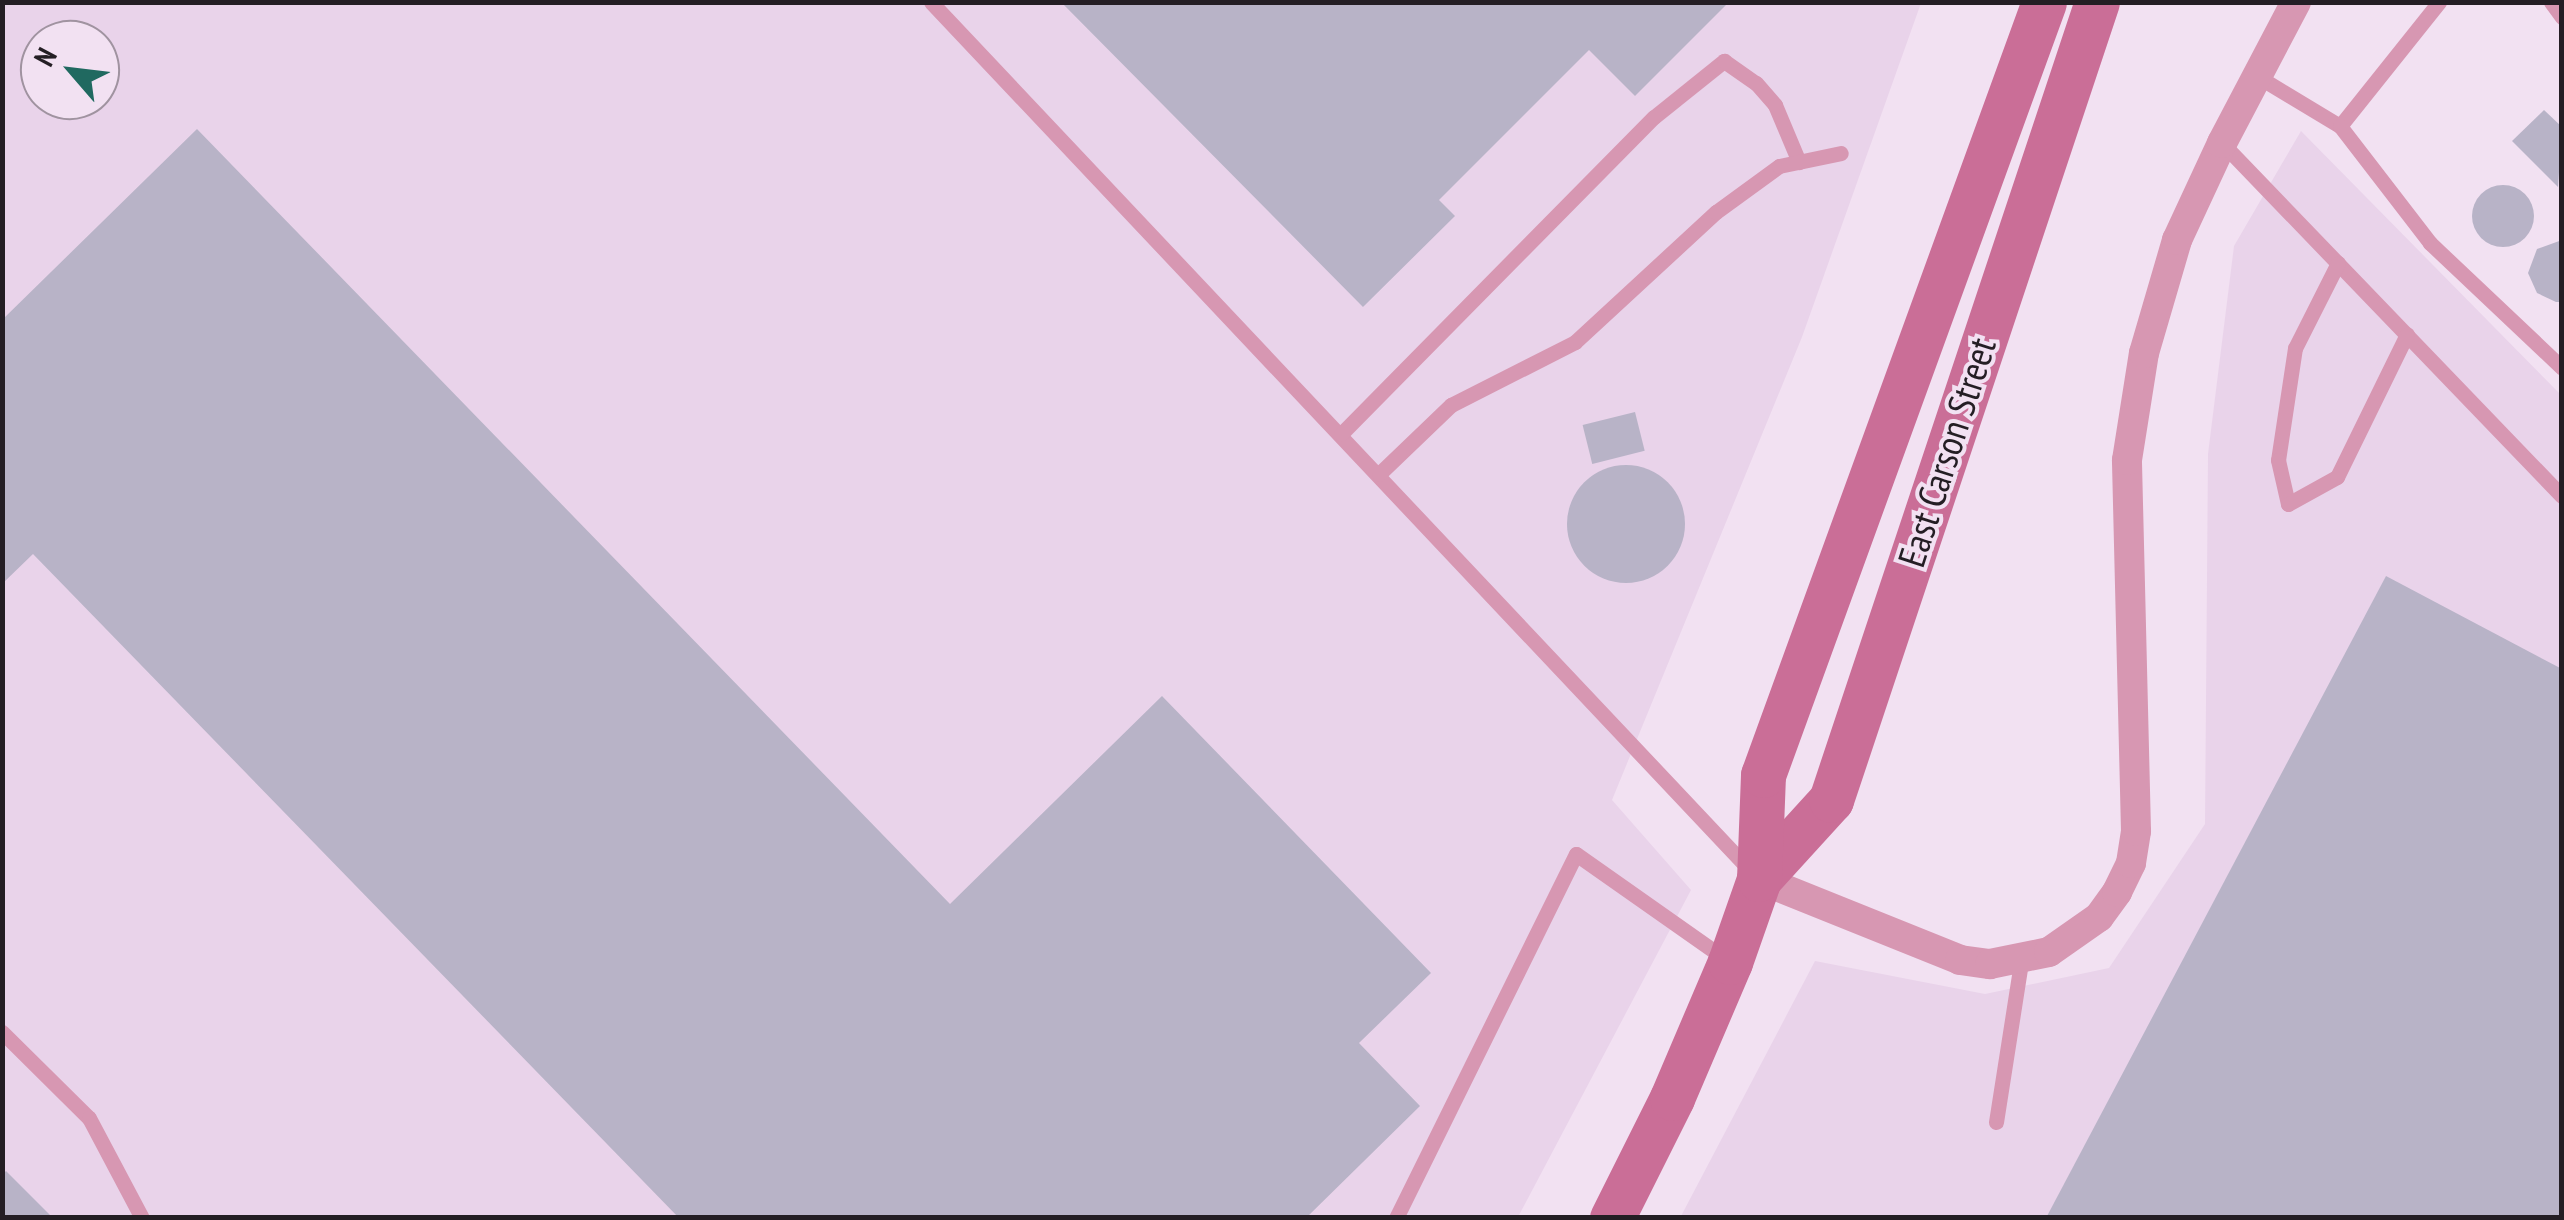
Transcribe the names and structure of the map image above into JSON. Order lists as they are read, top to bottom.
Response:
{
  "streets": {
    "main road": ["East Carson Street"]
  },
  "north": "top left"
}
